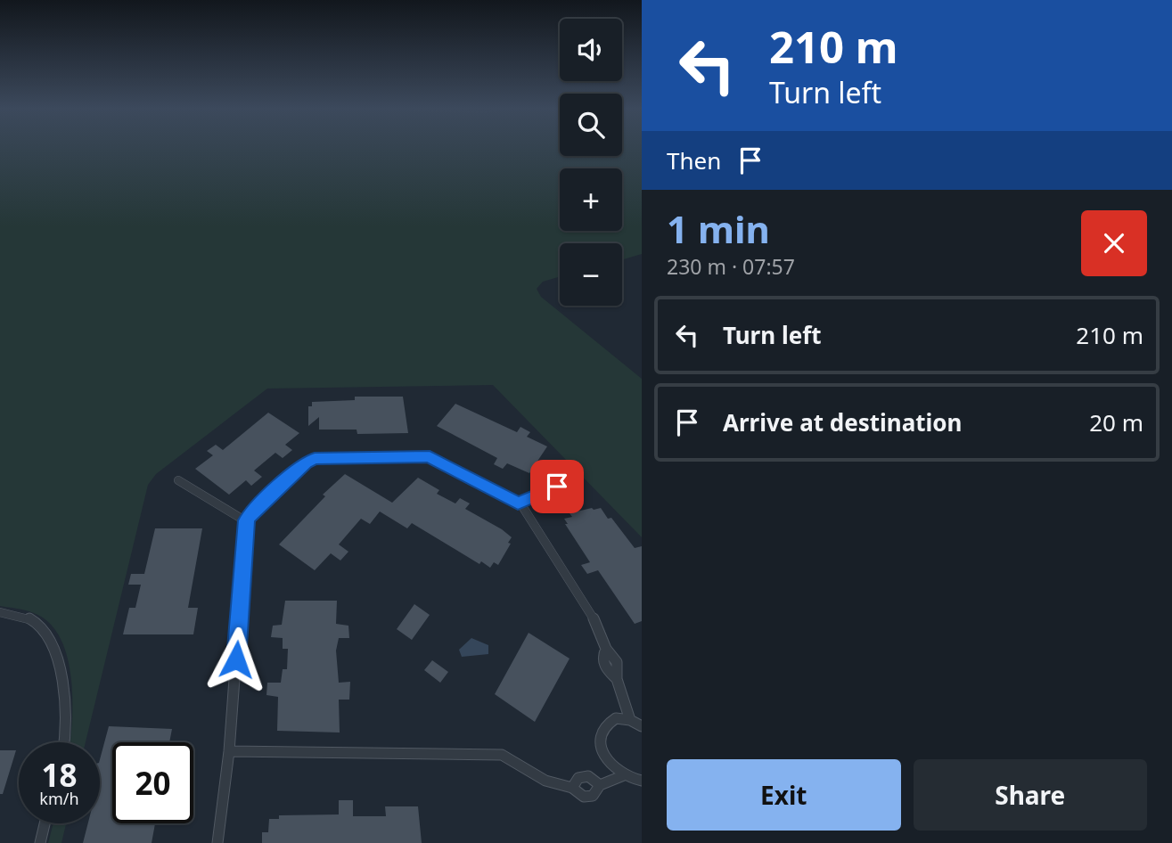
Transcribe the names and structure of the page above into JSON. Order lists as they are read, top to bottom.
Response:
{
  "page": {
    "turn": ["210 m", "Turn left"],
    "map_buttons": ["+", "−"],
    "then": "Then",
    "heading": ["1 min", "230 m · 07:57"],
    "list": [
      {
        "name": "Turn left",
        "value": "210 m"
      },
      {
        "name": "Arrive at destination",
        "value": "20 m"
      }
    ],
    "speed": "18 km/h",
    "limit": "20",
    "buttons": ["Exit", "Share"]
  }
}
